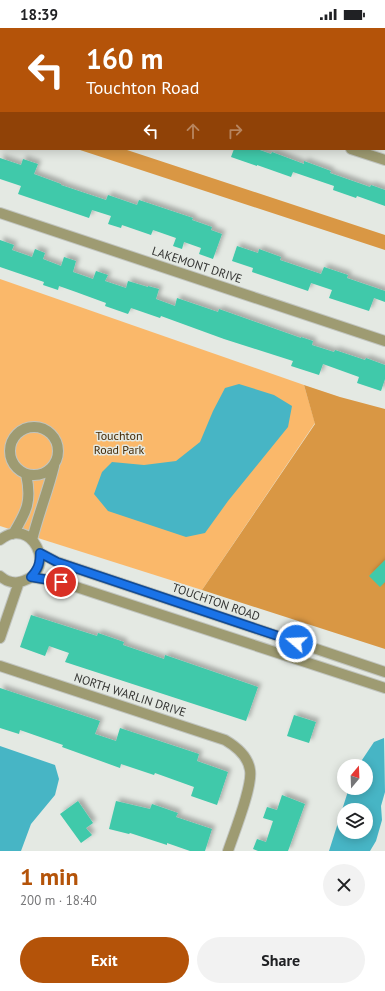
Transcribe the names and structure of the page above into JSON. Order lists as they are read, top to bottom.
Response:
{
  "streets": {
    "street": ["LAKEMONT DRIVE", "TOUCHTON ROAD", "NORTH WARLIN DRIVE"]
  },
  "parks": ["Touchton Road Park"],
  "north": "top",
  "page": {
    "status": "18:39",
    "turn": ["160 m", "Touchton Road"],
    "heading": ["1 min", "200 m · 18:40"],
    "buttons": ["Exit", "Share"]
  }
}
